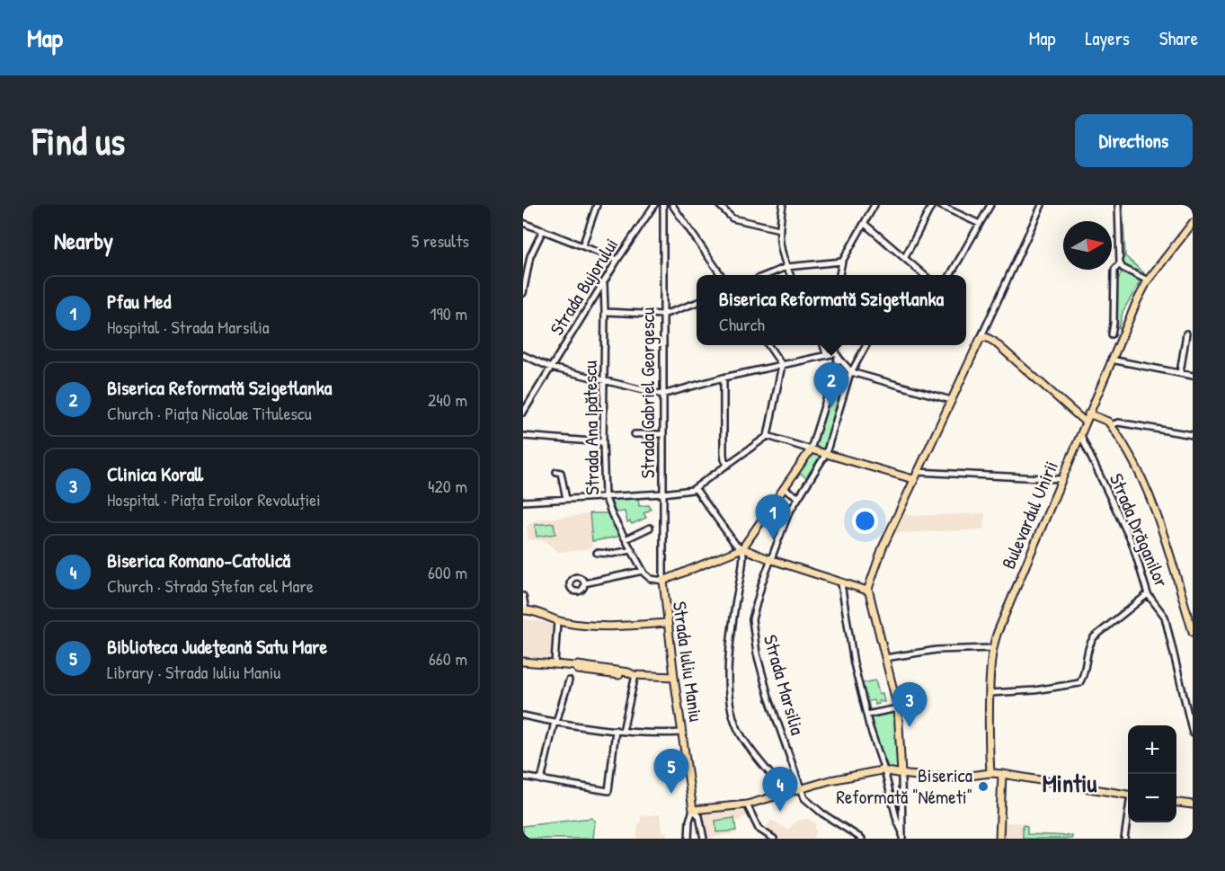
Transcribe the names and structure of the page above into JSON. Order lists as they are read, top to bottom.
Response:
{
  "streets": {
    "main road": ["Bulevardul Unirii", "Strada Iuliu Maniu"],
    "street": [
      "Strada Bujorului",
      "Strada Gabriel Georgescu",
      "Strada Ana Ipătescu",
      "Strada Drăganilor",
      "Strada Marsilia"
    ]
  },
  "crossings": [
    ["Strada Bujorului", "Strada Ana Ipătescu"],
    ["Strada Gabriel Georgescu", "Strada Iuliu Maniu"],
    ["Bulevardul Unirii", "Strada Drăganilor"]
  ],
  "districts": ["Mintiu"],
  "places": ["Biserica Reformată \"Németi\""],
  "north": "right",
  "page": {
    "header": "Map",
    "nav": ["Map", "Layers", "Share"],
    "buttons": "Directions",
    "title": "Find us",
    "heading": ["Nearby", "5 results"],
    "list": [
      {
        "mark": "1",
        "name": "Pfau Med",
        "note": "Hospital · Strada Marsilia",
        "value": "190 m"
      },
      {
        "mark": "2",
        "name": "Biserica Reformată Szigetlanka",
        "note": "Church · Piața Nicolae Titulescu",
        "value": "240 m"
      },
      {
        "mark": "3",
        "name": "Clinica Korall",
        "note": "Hospital · Piața Eroilor Revoluției",
        "value": "420 m"
      },
      {
        "mark": "4",
        "name": "Biserica Romano-Catolică",
        "note": "Church · Strada Ștefan cel Mare",
        "value": "600 m"
      },
      {
        "mark": "5",
        "name": "Biblioteca Judeţeană Satu Mare",
        "note": "Library · Strada Iuliu Maniu",
        "value": "660 m"
      }
    ],
    "popup": ["Biserica Reformată Szigetlanka", "Church"],
    "pins": [
      "2",
      "1",
      "3",
      "5",
      "4"
    ],
    "map_buttons": ["+", "−"]
  }
}
